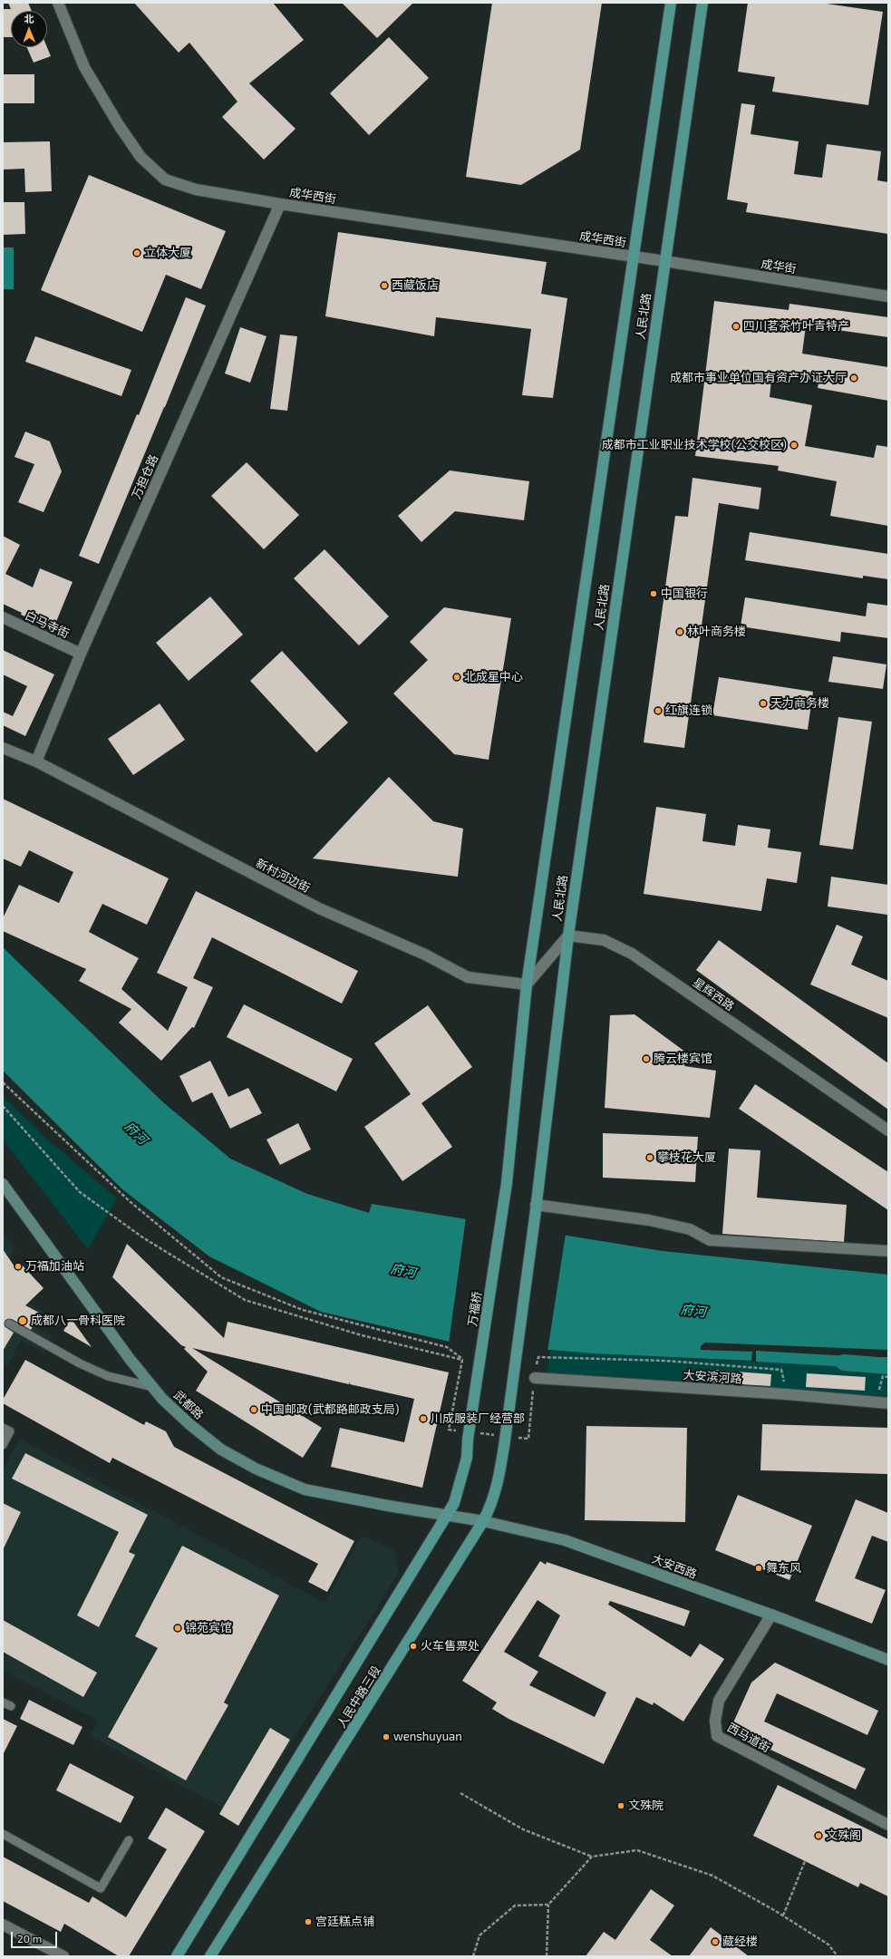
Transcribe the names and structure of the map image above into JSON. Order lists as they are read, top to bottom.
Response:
{
  "streets": {
    "main road": ["人民北路", "万福桥", "人民中路三段"],
    "street": [
      "成华西街",
      "成华街",
      "万担仓路",
      "白马寺街",
      "新村河边街",
      "星辉西路",
      "大安滨河路",
      "武都路",
      "大安西路",
      "西马道街"
    ]
  },
  "crossings": [
    ["成华西街", "成华街"],
    ["成华西街", "人民北路"],
    ["成华西街", "万担仓路"],
    ["成华街", "人民北路"],
    ["人民北路", "新村河边街"],
    ["人民北路", "星辉西路"],
    ["人民北路", "万福桥"],
    ["人民北路", "人民中路三段"],
    ["万担仓路", "白马寺街"],
    ["万担仓路", "新村河边街"],
    ["万福桥", "人民中路三段"],
    ["武都路", "大安西路"],
    ["武都路", "人民中路三段"],
    ["大安西路", "人民中路三段"],
    ["大安西路", "西马道街"]
  ],
  "water": ["府河"],
  "places": [
    "立体大厦",
    "西藏饭店",
    "四川茗茶竹叶青特产",
    "成都市事业单位国有资产办证大厅",
    "成都市工业职业技术学校(公交校区)",
    "中国银行",
    "林叶商务楼",
    "北成星中心",
    "天力商务楼",
    "红旗连锁",
    "腾云楼宾馆",
    "攀枝花大厦",
    "万福加油站",
    "成都八一骨科医院",
    "中国邮政(武都路邮政支局)",
    "川成服装厂经营部",
    "舞东风",
    "锦苑宾馆",
    "火车售票处",
    "wenshuyuan",
    "文殊院",
    "文殊阁",
    "宫廷糕点铺",
    "藏经楼"
  ],
  "scale_bar": "20 m",
  "north": "top"
}
